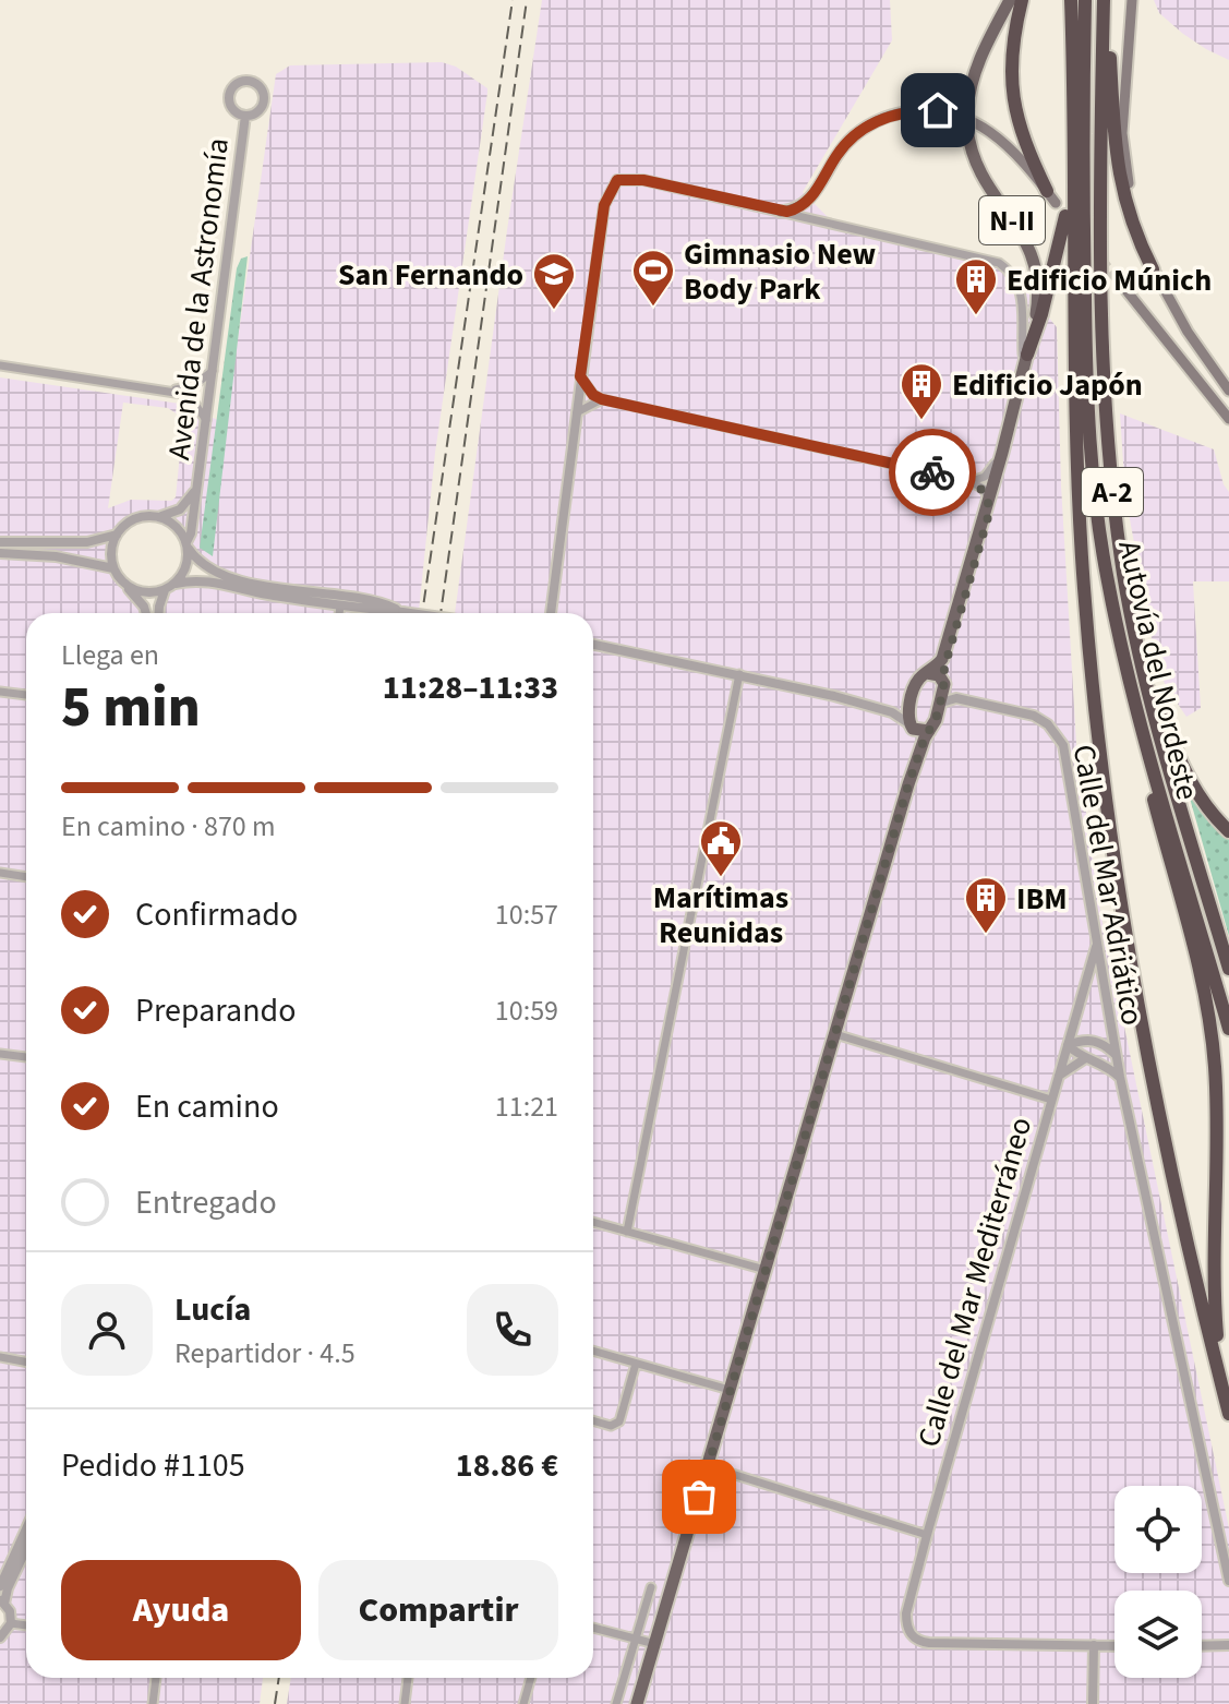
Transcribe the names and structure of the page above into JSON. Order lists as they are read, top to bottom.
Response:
{
  "streets": {
    "highway": ["A-2", "Autovía del Nordeste"],
    "main road": ["N-II"],
    "street": ["Avenida de la Astronomía", "Calle del Mar Adriático", "Calle del Mar Mediterráneo"]
  },
  "crossings": [
    ["N-II", "Calle del Mar Adriático"],
    ["Calle del Mar Adriático", "Calle del Mar Mediterráneo"]
  ],
  "places": {
    "sports": ["Gimnasio New Body Park"],
    "school or university": ["San Fernando"],
    "building": ["Edificio Múnich", "Edificio Japón", "IBM"],
    "public building": ["Marítimas Reunidas"]
  },
  "page": {
    "heading": ["5 min", "Llega en", "11:28–11:33"],
    "panel": [
      "Lucía",
      "Repartidor · 4.5",
      "Pedido #1105",
      "18.86 €"
    ],
    "bar": "En camino · 870 m",
    "list": [
      ["Confirmado", "10:57"],
      ["Preparando", "10:59"],
      ["En camino", "11:21"],
      "Entregado"
    ],
    "buttons": ["Ayuda", "Compartir"]
  }
}
